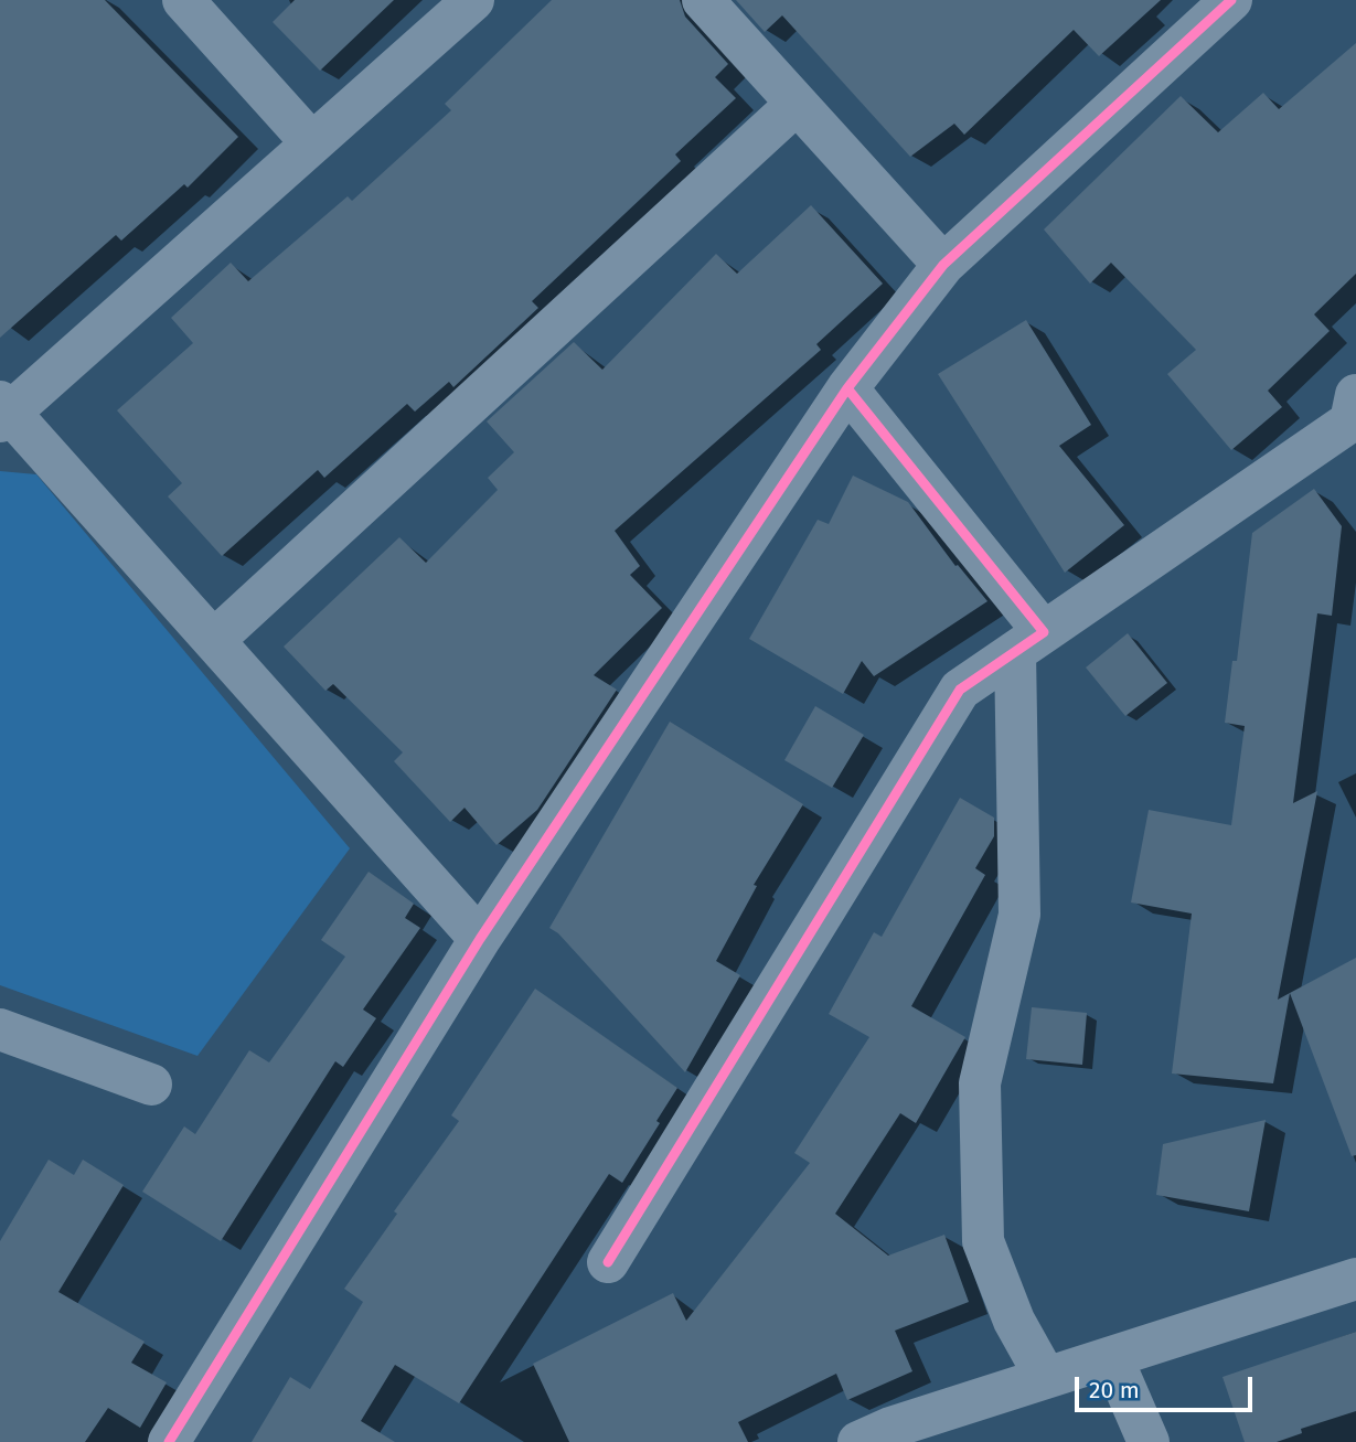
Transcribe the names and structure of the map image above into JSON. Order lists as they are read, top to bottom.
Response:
{
  "scale_bar": "20 m"
}
